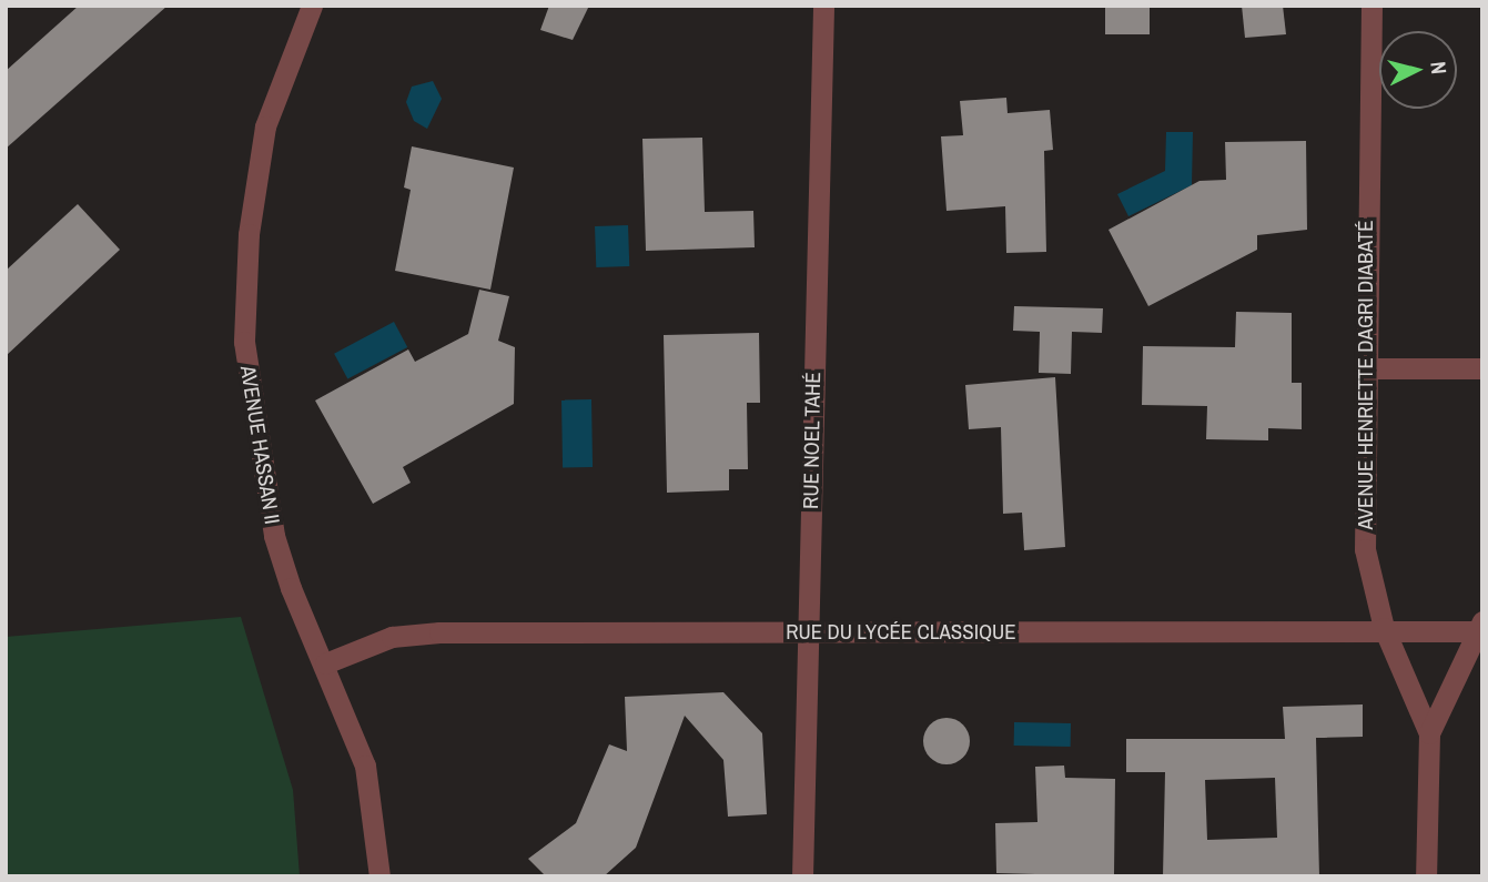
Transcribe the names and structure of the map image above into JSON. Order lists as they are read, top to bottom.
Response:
{
  "streets": {
    "street": [
      "AVENUE HENRIETTE DAGRI DIABATÉ",
      "RUE NOEL TAHÉ",
      "AVENUE HASSAN II",
      "RUE DU LYCÉE CLASSIQUE"
    ]
  },
  "crossings": [
    ["AVENUE HENRIETTE DAGRI DIABATÉ", "RUE DU LYCÉE CLASSIQUE"],
    ["RUE NOEL TAHÉ", "RUE DU LYCÉE CLASSIQUE"],
    ["AVENUE HASSAN II", "RUE DU LYCÉE CLASSIQUE"]
  ],
  "north": "right"
}
